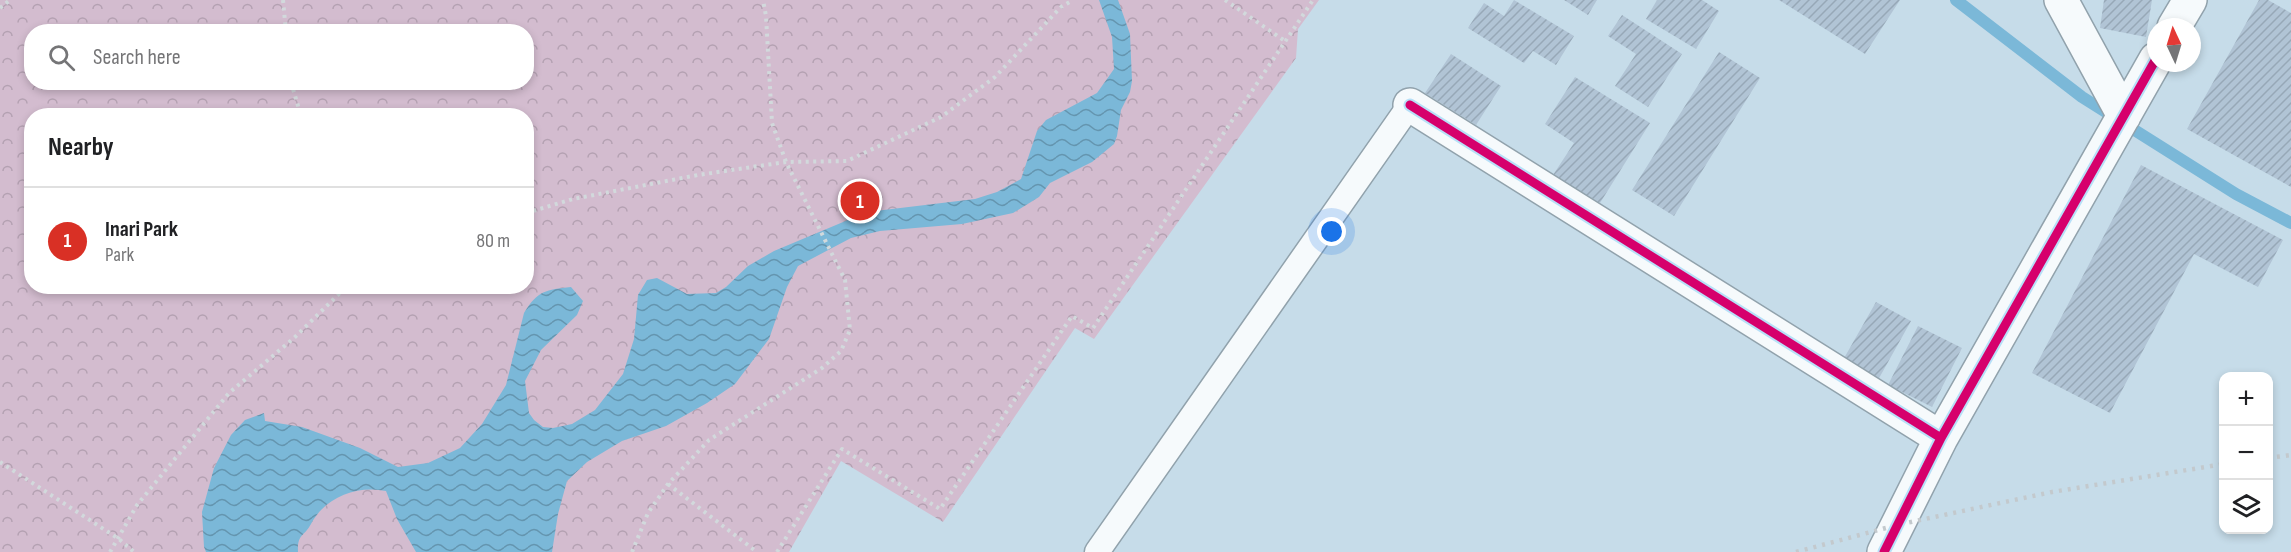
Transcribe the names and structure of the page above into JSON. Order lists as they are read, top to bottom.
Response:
{
  "north": "top",
  "page": {
    "search": "Search here",
    "heading": "Nearby",
    "pins": "1",
    "list": [
      {
        "mark": "1",
        "name": "Inari Park",
        "note": "Park",
        "value": "80 m"
      }
    ],
    "map_buttons": ["+", "−"]
  }
}
